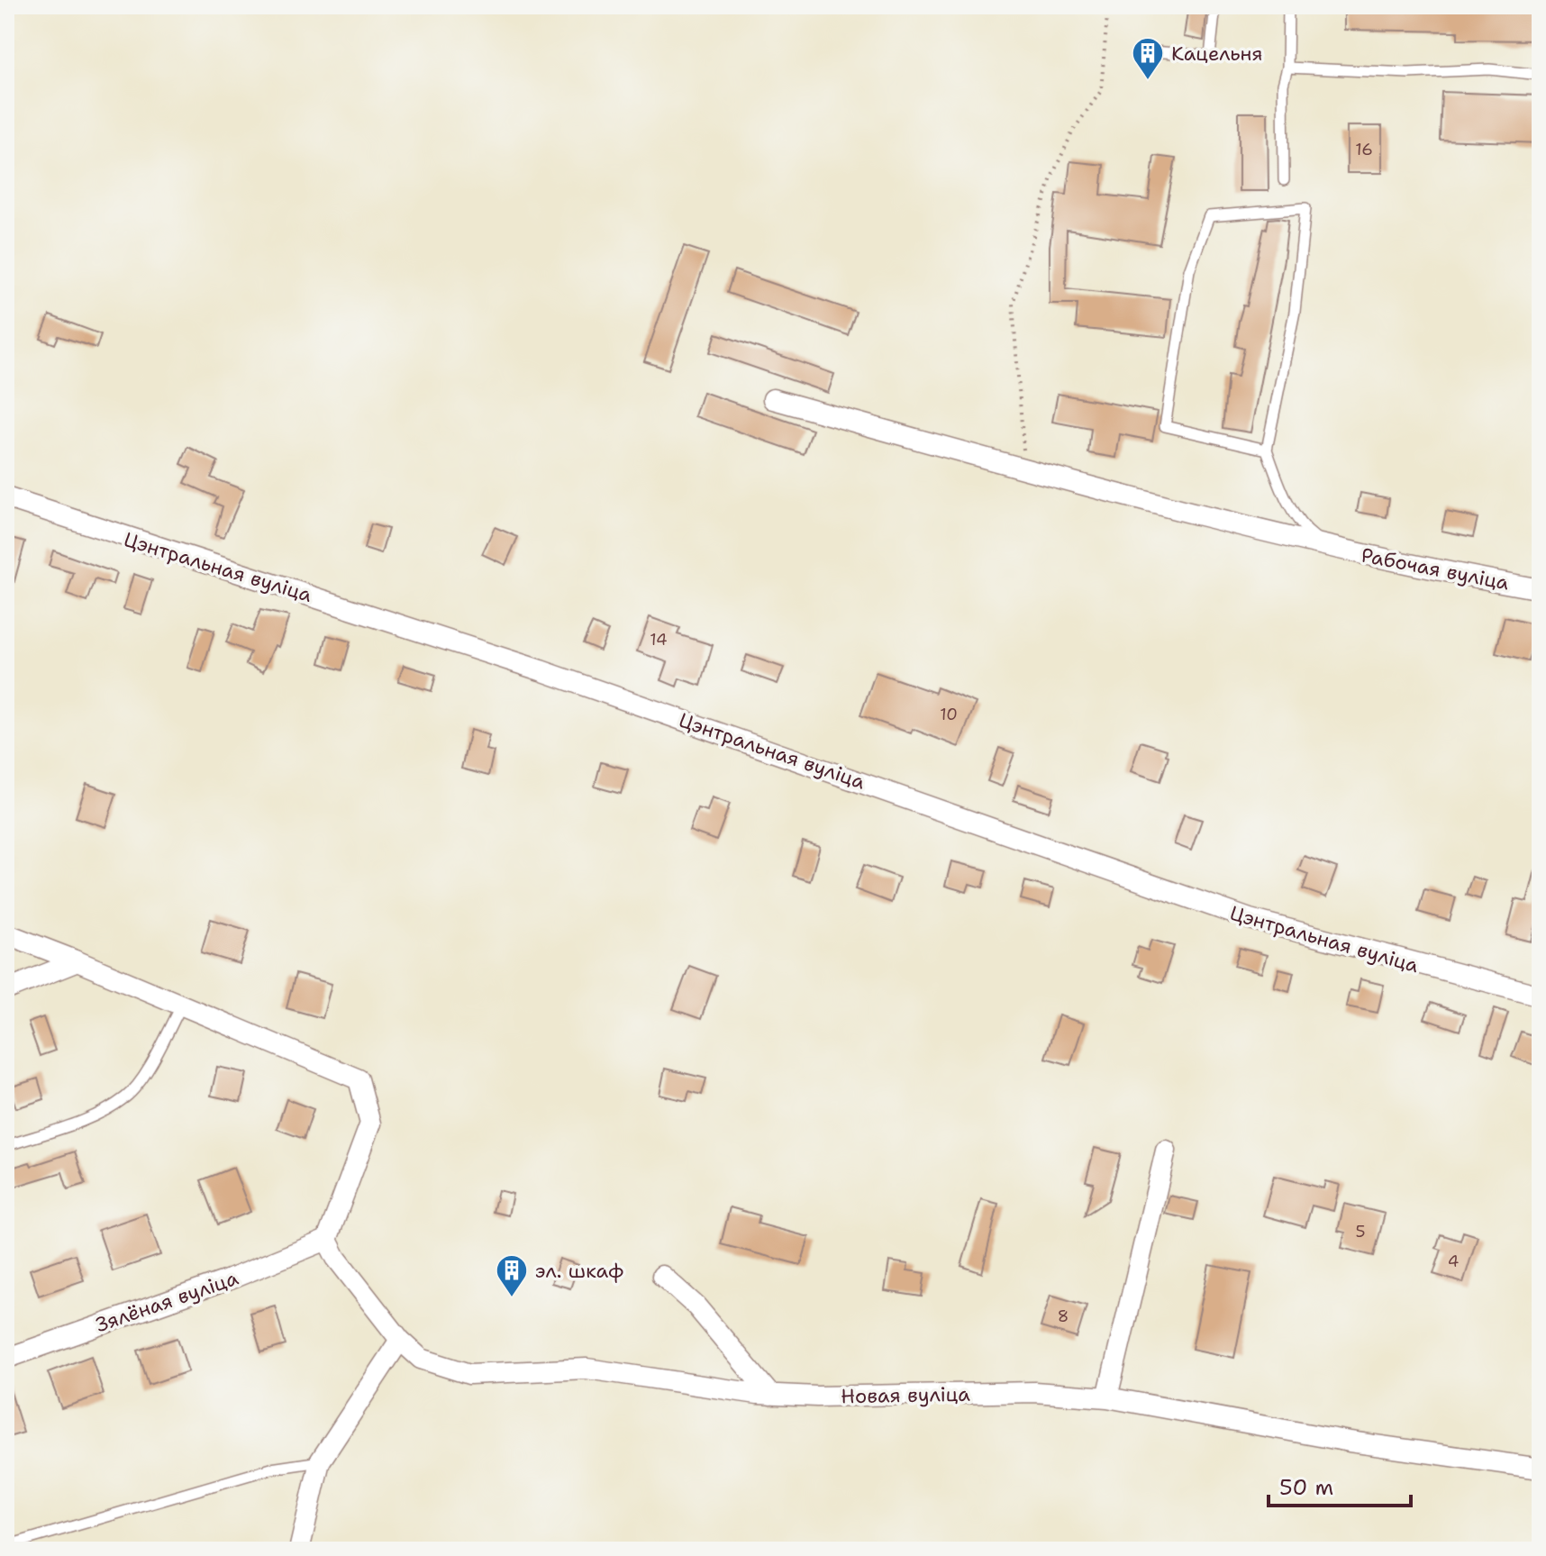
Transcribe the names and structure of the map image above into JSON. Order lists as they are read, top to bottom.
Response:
{
  "streets": {
    "street": [
      "Цэнтральная вуліца",
      "Рабочая вуліца",
      "Зялёная вуліца",
      "Новая вуліца"
    ]
  },
  "crossings": [
    ["Зялёная вуліца", "Новая вуліца"]
  ],
  "places": {
    "building": ["Кацельня", "эл. шкаф"]
  },
  "house_numbers": [
    "16",
    "14",
    "10",
    "5",
    "4",
    "8"
  ],
  "scale_bar": "50 m"
}
